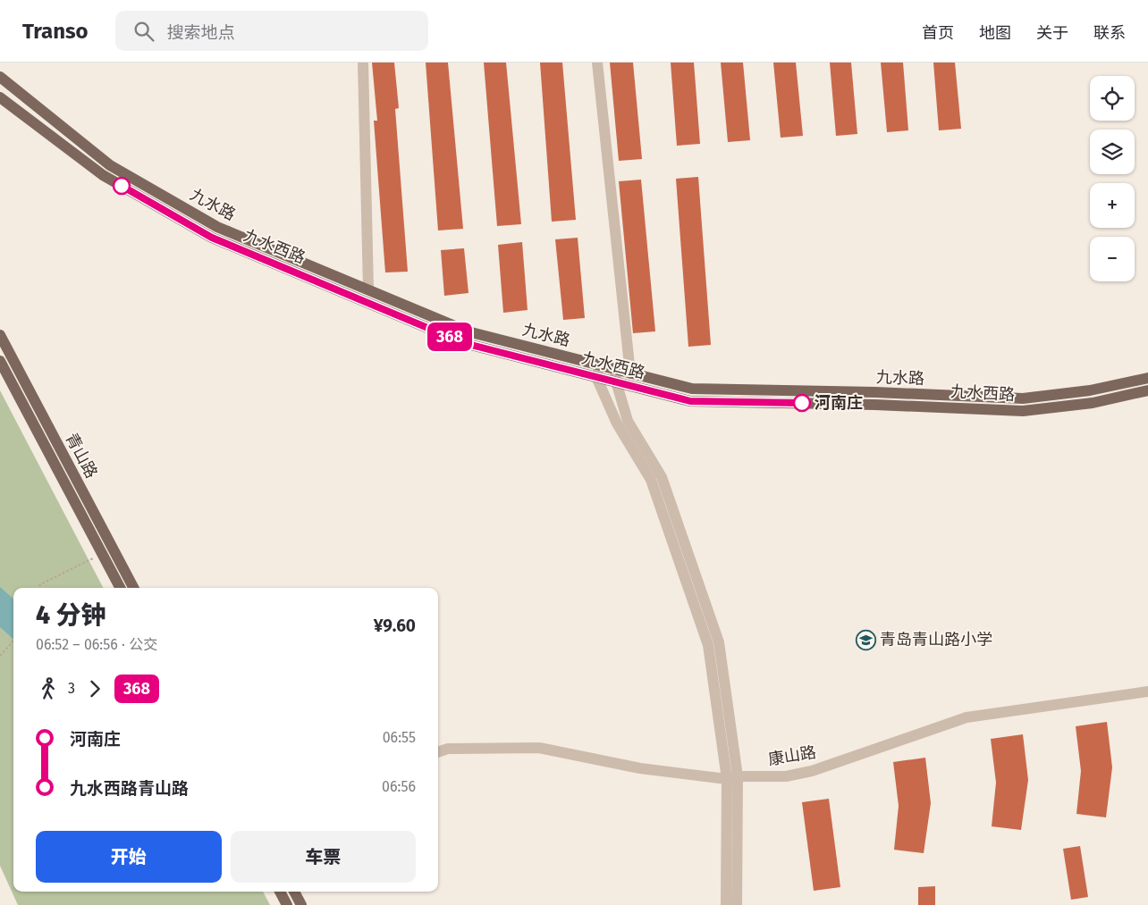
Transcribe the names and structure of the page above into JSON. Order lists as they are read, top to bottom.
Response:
{
  "streets": {
    "main road": ["九水路", "九水西路", "青山路"],
    "street": ["康山路"]
  },
  "places": {
    "other": ["河南庄"],
    "school or university": ["青岛青山路小学"]
  },
  "lines": ["bus line 368"],
  "page": {
    "header": "Transo",
    "search": "搜索地点",
    "nav": [
      "首页",
      "地图",
      "关于",
      "联系"
    ],
    "on_map": "368",
    "map_buttons": ["+", "−"],
    "heading": ["4 分钟", "06:52 – 06:56 · 公交", "¥9.60"],
    "legs": ["3", "368"],
    "list": [
      {
        "name": "河南庄",
        "value": "06:55"
      },
      {
        "name": "九水西路青山路",
        "value": "06:56"
      }
    ],
    "buttons": ["开始", "车票"]
  }
}
